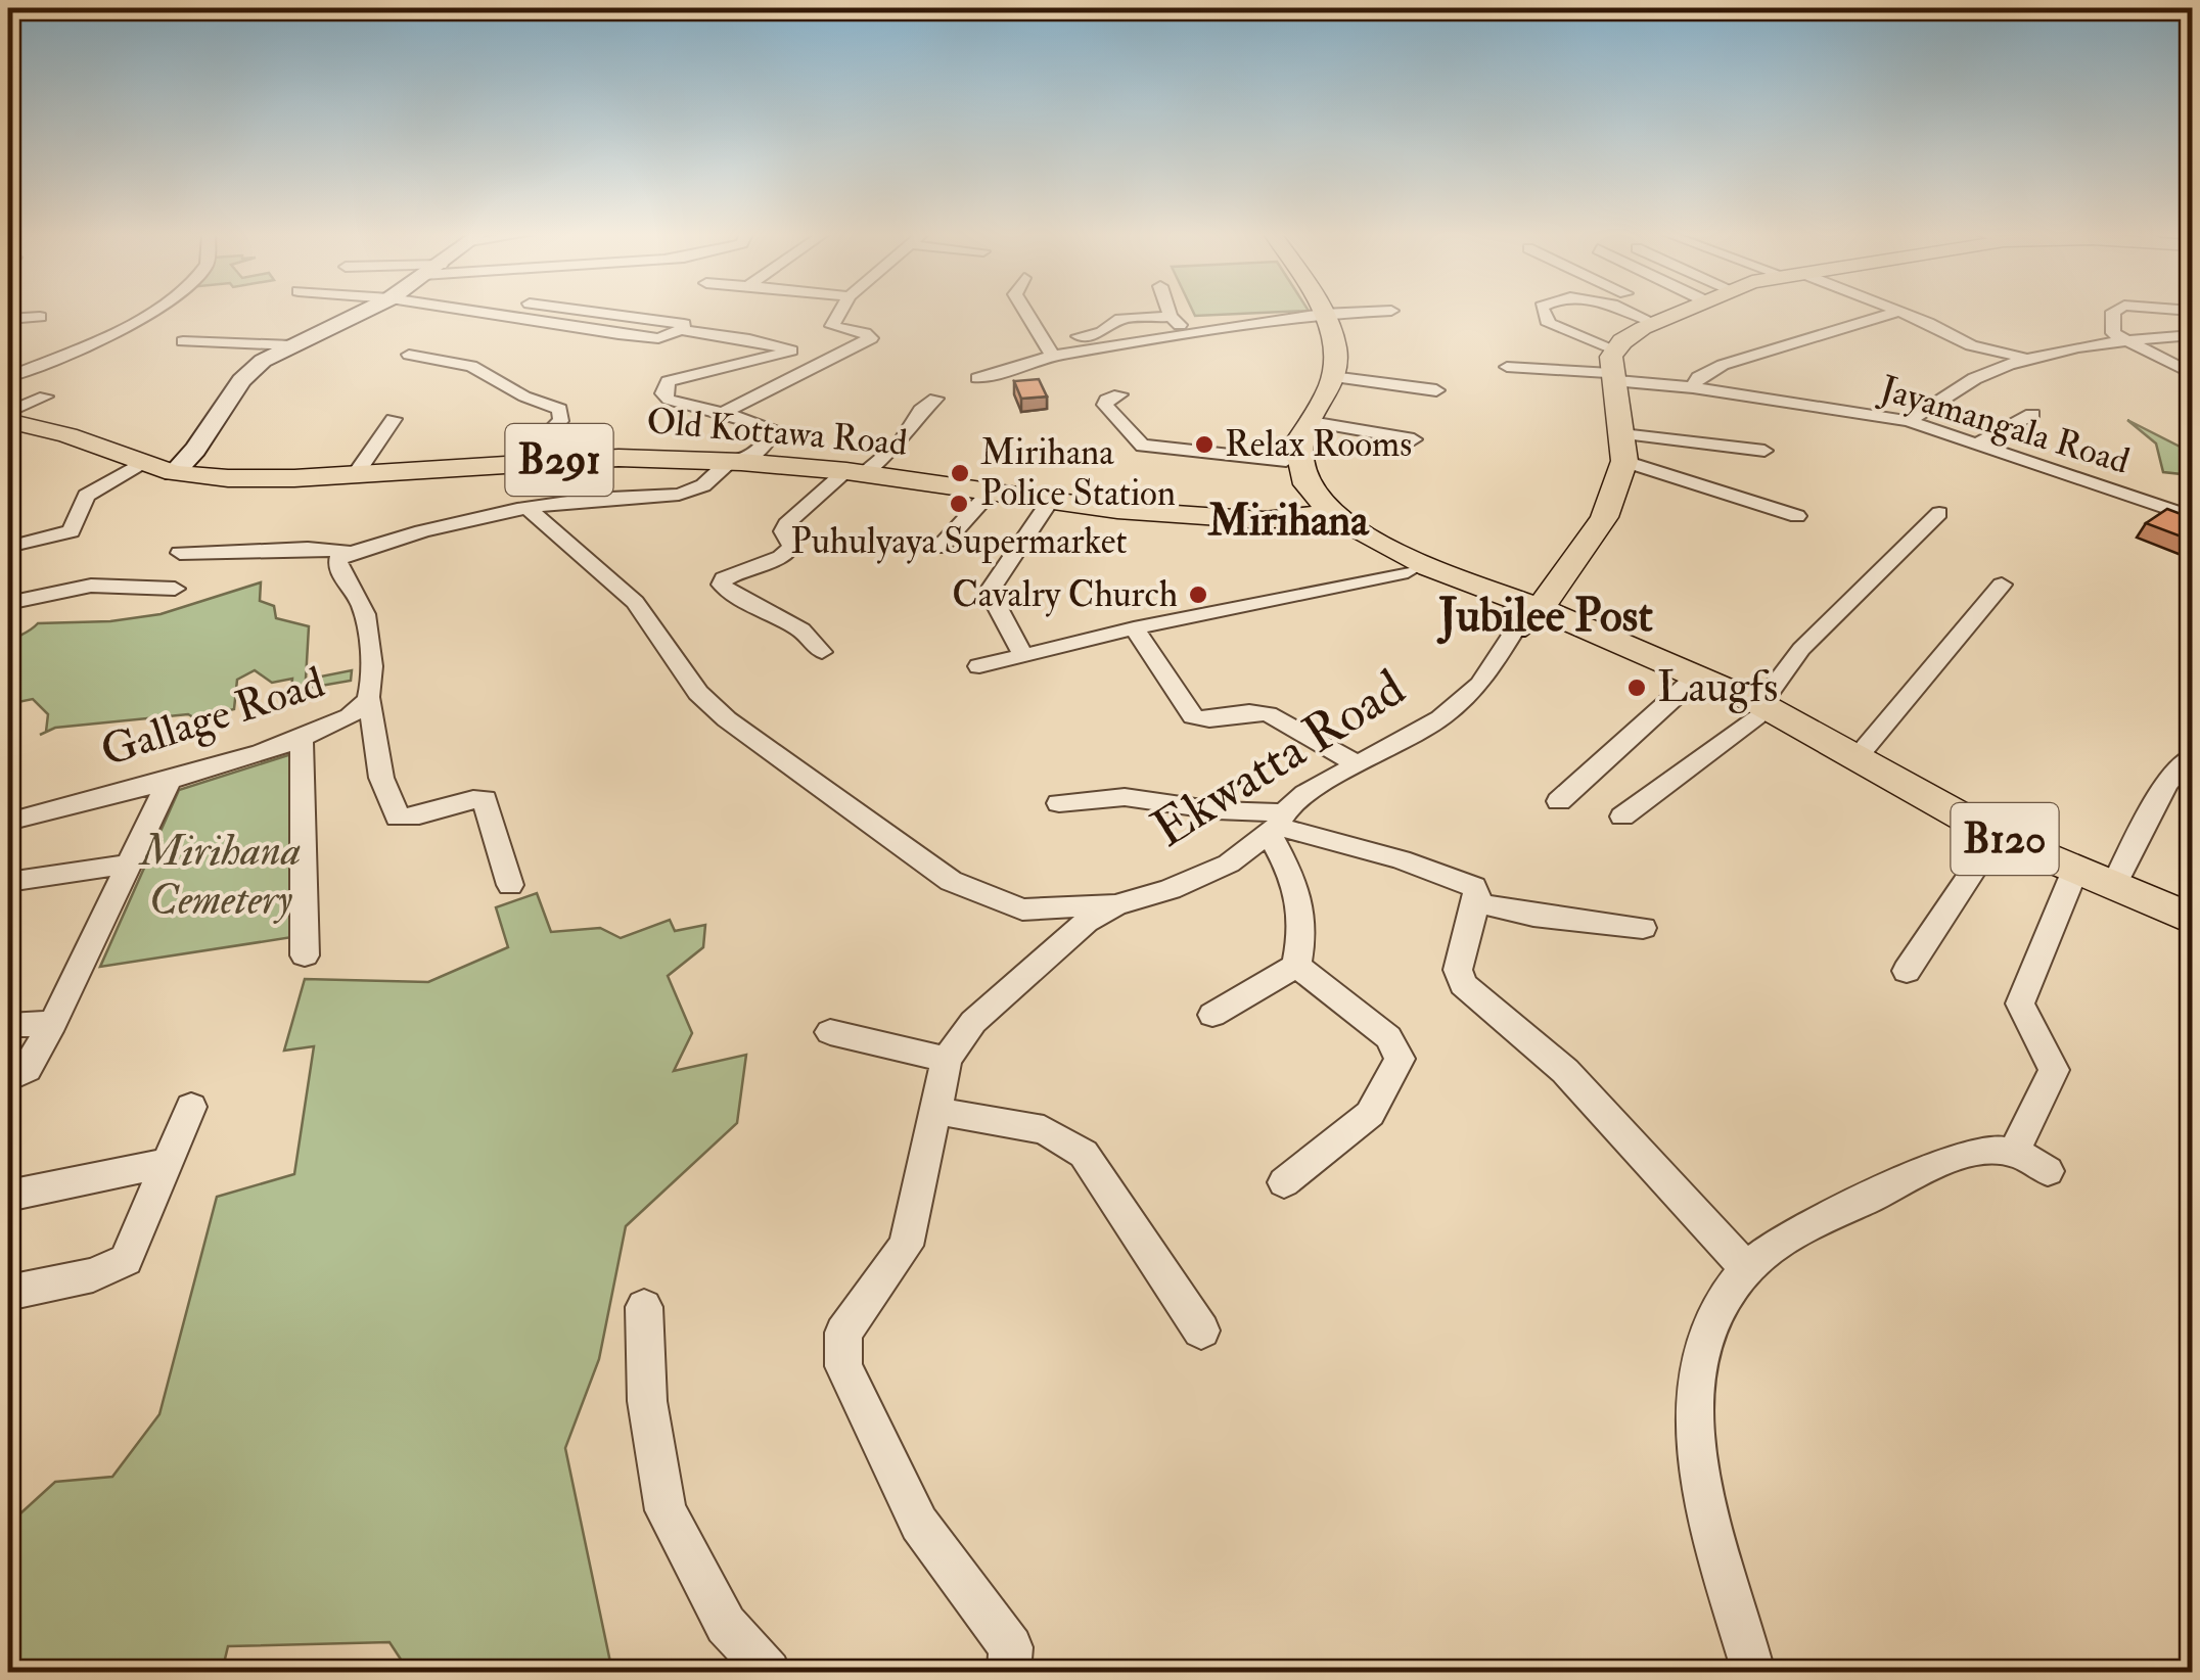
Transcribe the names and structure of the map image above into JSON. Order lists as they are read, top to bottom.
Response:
{
  "streets": {
    "main road": ["Old Kottawa Road", "B291", "B120"],
    "street": ["Jayamangala Road", "Gallage Road", "Ekwatta Road"]
  },
  "crossings": [
    ["Old Kottawa Road", "B291"],
    ["B291", "Ekwatta Road"],
    ["B291", "B120"],
    ["Ekwatta Road", "B120"]
  ],
  "districts": ["Mirihana", "Jubilee Post"],
  "parks": ["Mirihana Cemetery"],
  "places": [
    "Relax Rooms",
    "Mirihana Police Station",
    "Puhulyaya Supermarket",
    "Cavalry Church",
    "Laugfs"
  ]
}
